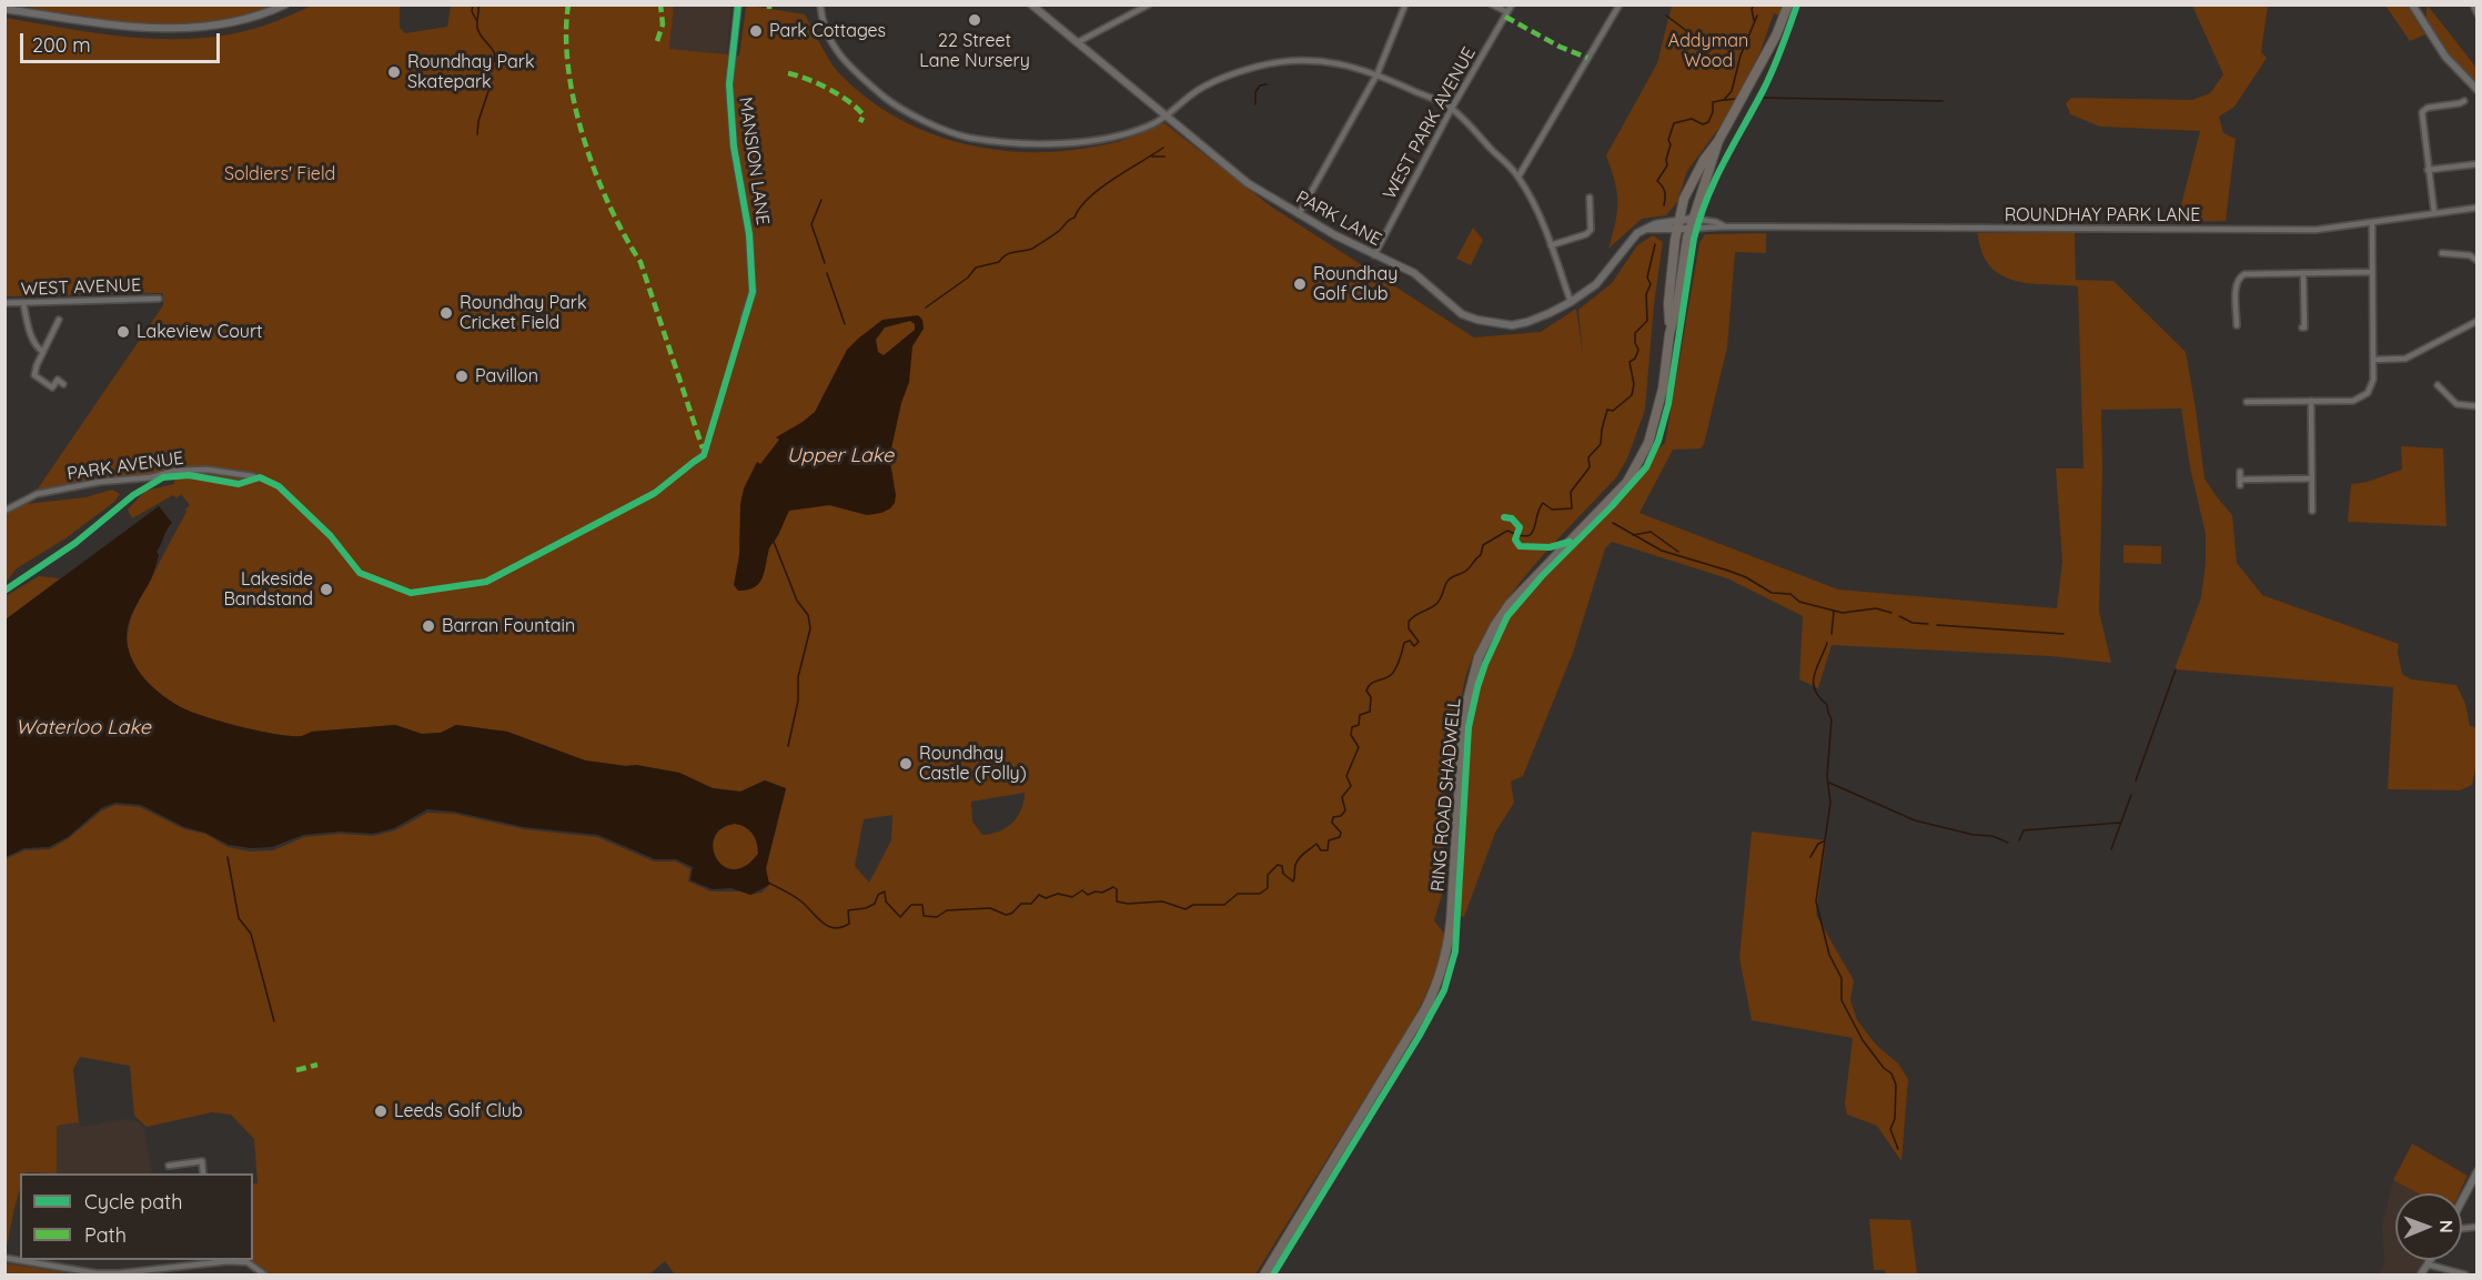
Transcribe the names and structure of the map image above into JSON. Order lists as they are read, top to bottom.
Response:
{
  "streets": {
    "highway": ["RING ROAD SHADWELL"],
    "street": [
      "WEST PARK AVENUE",
      "MANSION LANE",
      "ROUNDHAY PARK LANE",
      "PARK LANE",
      "WEST AVENUE",
      "PARK AVENUE"
    ]
  },
  "crossings": [
    ["WEST PARK AVENUE", "PARK LANE"],
    ["ROUNDHAY PARK LANE", "PARK LANE"],
    ["ROUNDHAY PARK LANE", "RING ROAD SHADWELL"],
    ["PARK LANE", "RING ROAD SHADWELL"]
  ],
  "water": ["Upper Lake", "Waterloo Lake"],
  "parks": ["Addyman Wood", "Soldiers' Field"],
  "places": [
    "22 Street Lane Nursery",
    "Park Cottages",
    "Roundhay Park Skatepark",
    "Roundhay Golf Club",
    "Roundhay Park Cricket Field",
    "Lakeview Court",
    "Pavillon",
    "Lakeside Bandstand",
    "Barran Fountain",
    "Roundhay Castle (Folly)",
    "Leeds Golf Club"
  ],
  "legend": ["Cycle path", "Path"],
  "scale_bar": "200 m",
  "north": "right"
}
